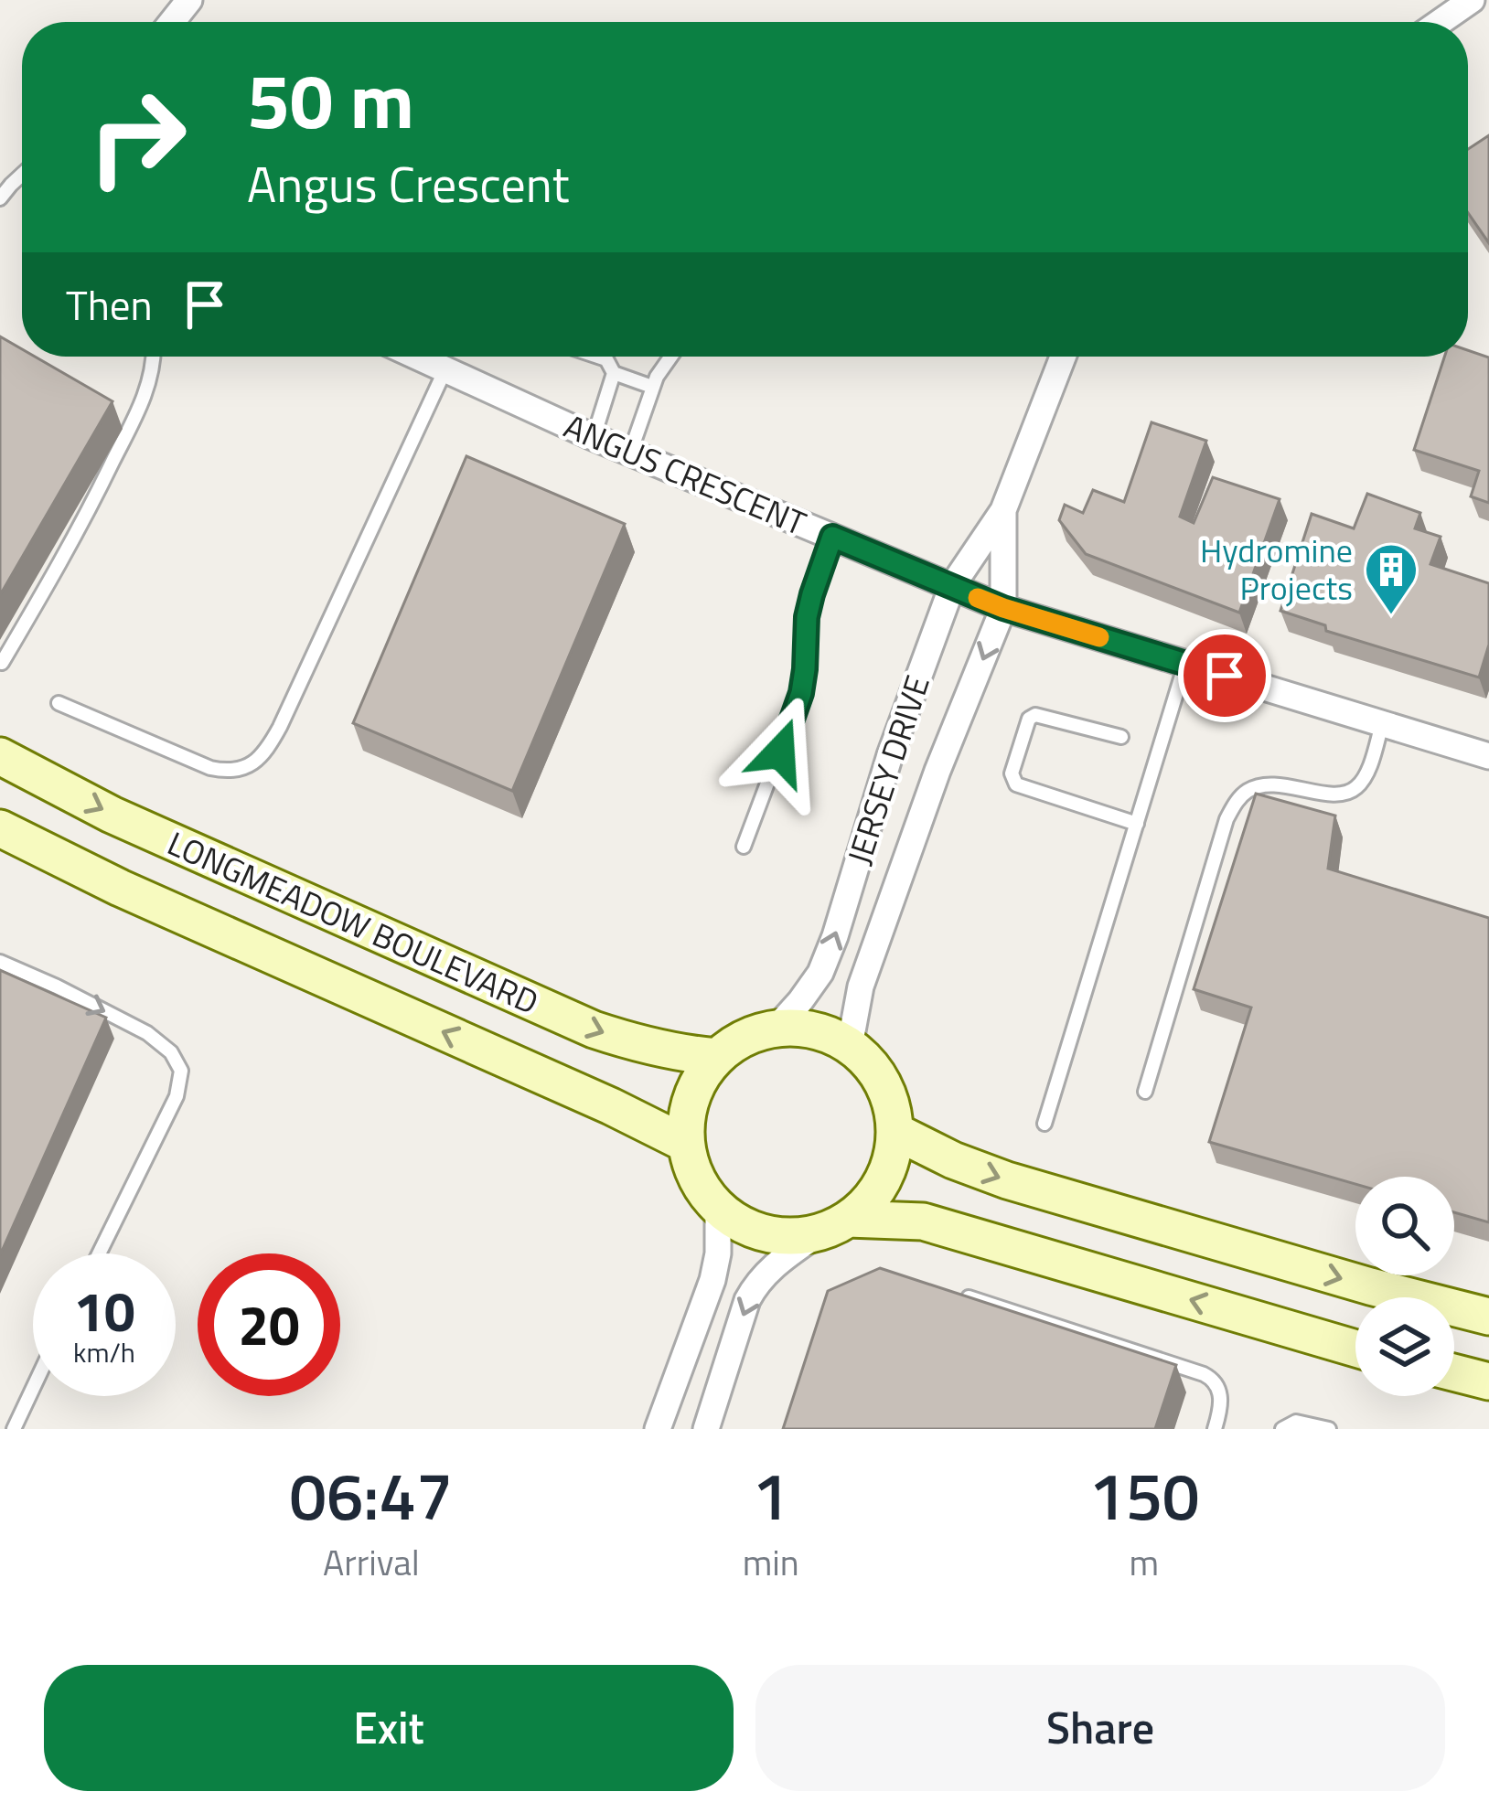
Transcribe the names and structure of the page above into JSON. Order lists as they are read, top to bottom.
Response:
{
  "streets": {
    "main road": ["LONGMEADOW BOULEVARD"],
    "street": ["ANGUS CRESCENT", "JERSEY DRIVE"]
  },
  "crossings": [
    ["ANGUS CRESCENT", "JERSEY DRIVE"],
    ["JERSEY DRIVE", "LONGMEADOW BOULEVARD"]
  ],
  "places": {
    "building": ["Hydromine Projects"]
  },
  "page": {
    "turn": ["50 m", "Angus Crescent"],
    "then": "Then",
    "speed": "10 km/h",
    "limit": "20",
    "eta": [
      "06:47",
      "Arrival",
      "1",
      "min",
      "150",
      "m"
    ],
    "buttons": ["Exit", "Share"]
  }
}
